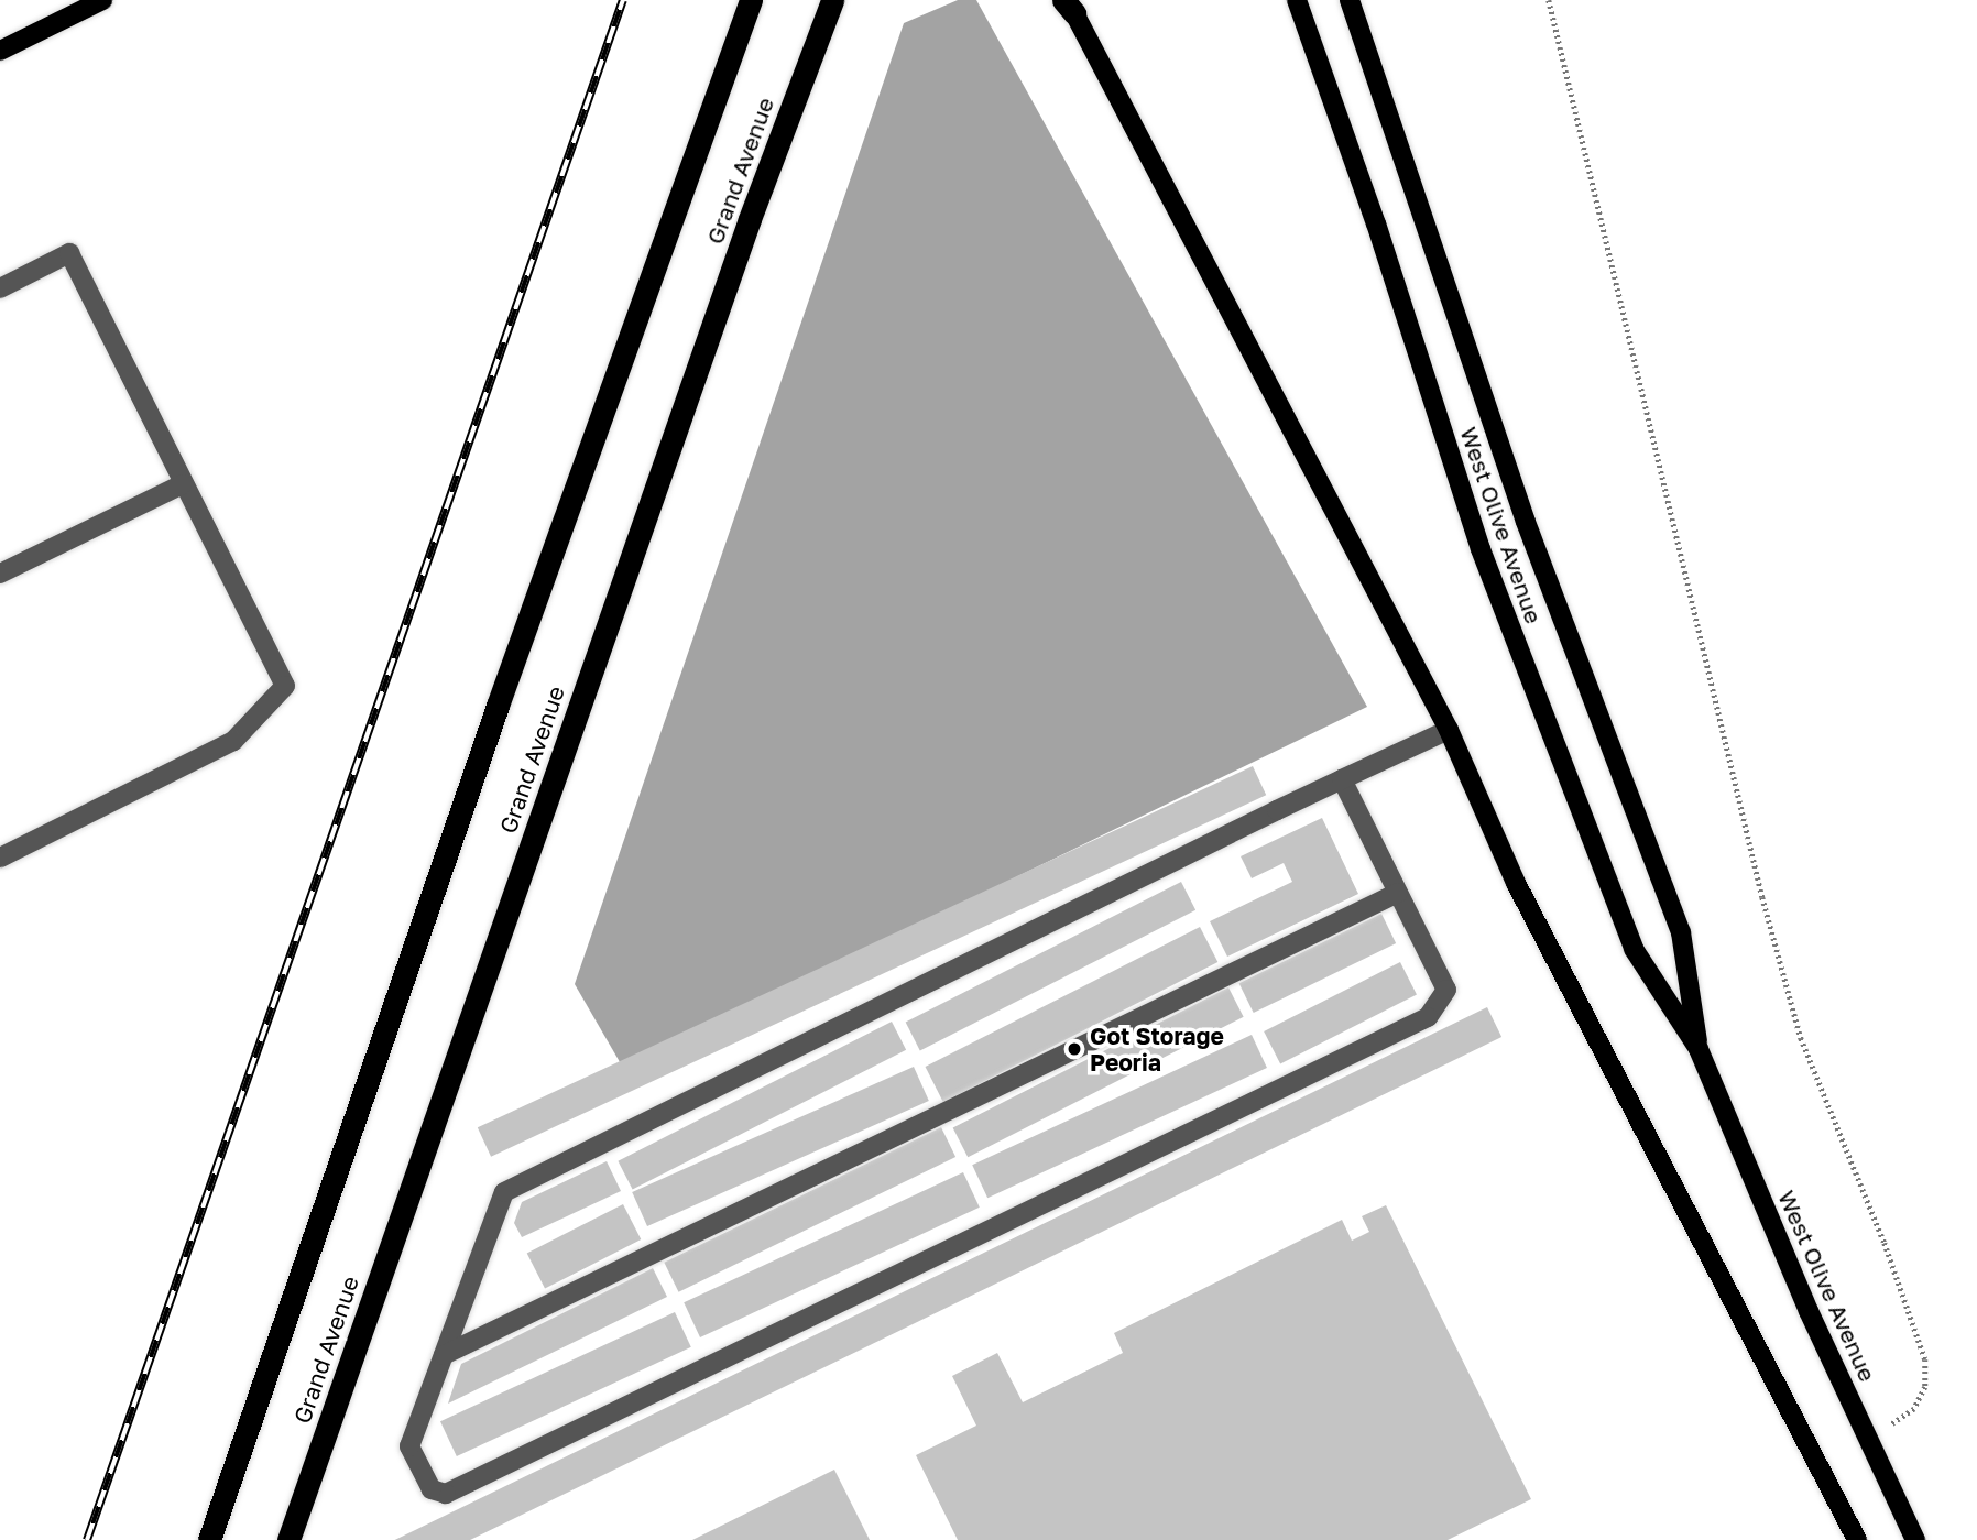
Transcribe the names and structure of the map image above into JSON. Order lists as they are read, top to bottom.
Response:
{
  "streets": {
    "highway": ["Grand Avenue"],
    "main road": ["West Olive Avenue"]
  },
  "places": ["Got Storage Peoria"]
}
